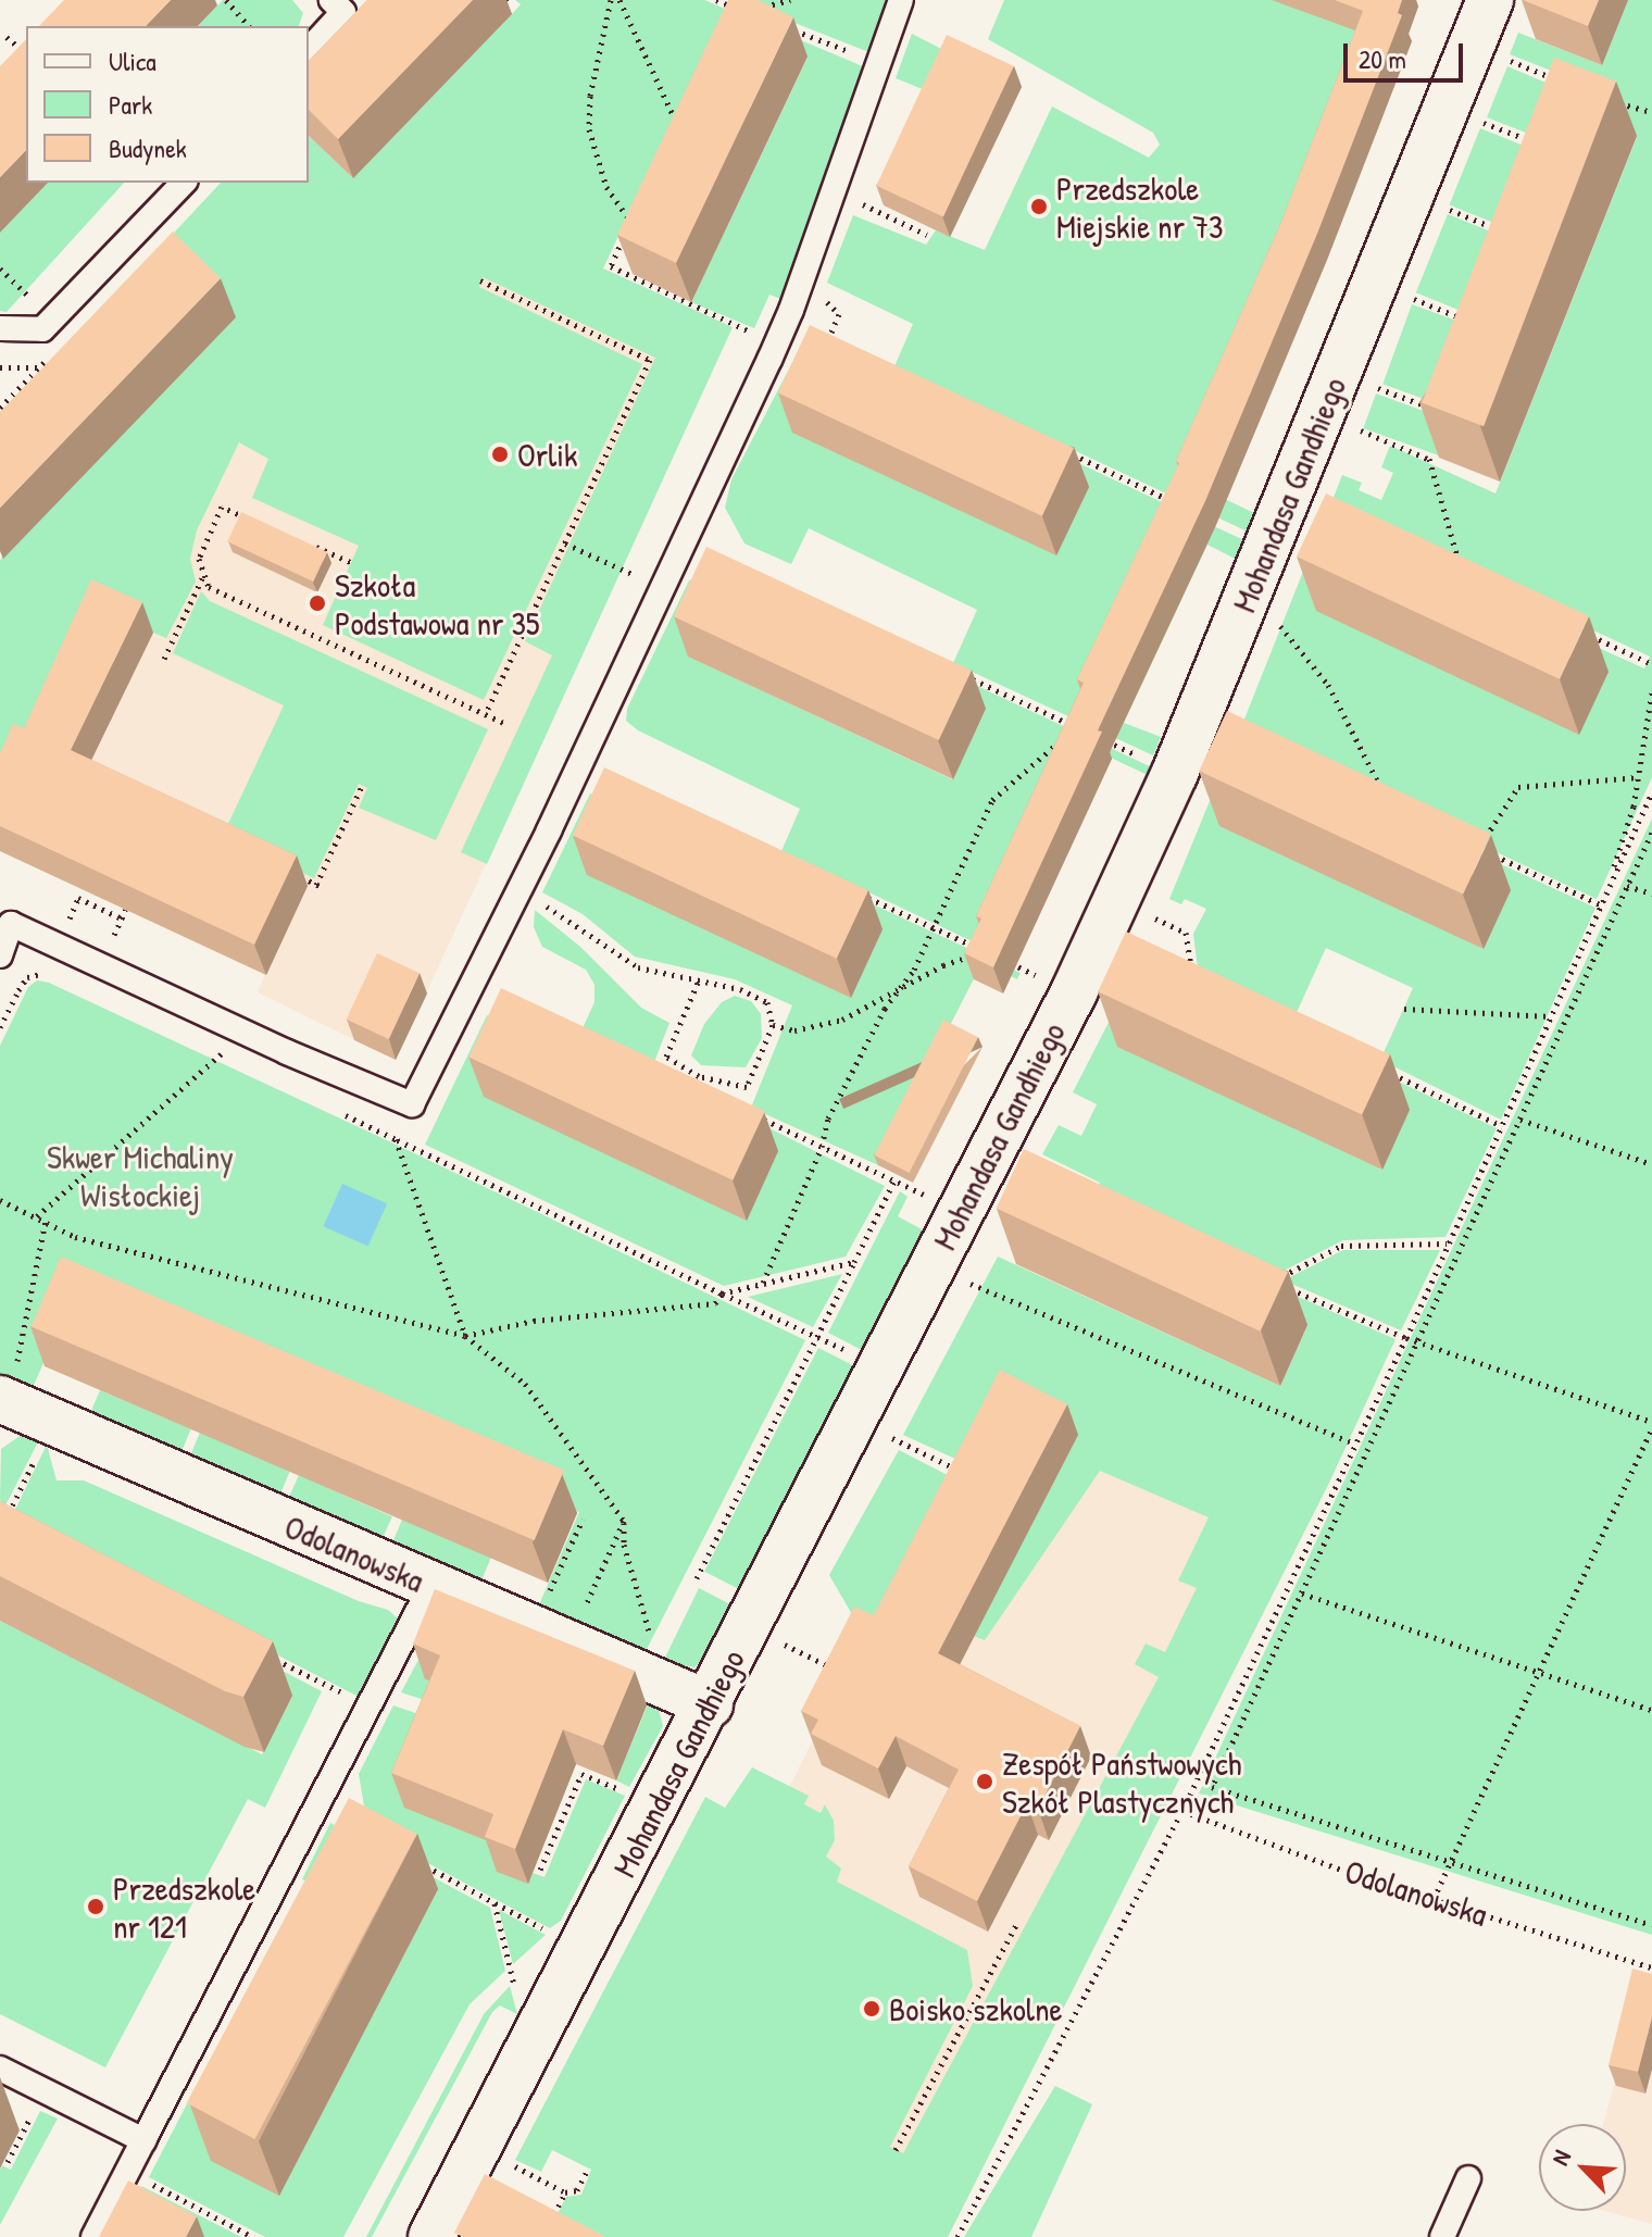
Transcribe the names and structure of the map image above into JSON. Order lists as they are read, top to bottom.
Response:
{
  "streets": {
    "street": ["Mohandasa Gandhiego", "Odolanowska"]
  },
  "crossings": [
    ["Mohandasa Gandhiego", "Odolanowska"]
  ],
  "parks": ["Skwer Michaliny Wisłockiej"],
  "places": [
    "Przedszkole Miejskie nr 73",
    "Orlik",
    "Szkoła Podstawowa nr 35",
    "Zespół Państwowych Szkół Plastycznych",
    "Przedszkole nr 121",
    "Boisko szkolne"
  ],
  "legend": ["Ulica", "Park", "Budynek"],
  "scale_bar": "20 m",
  "north": "top left"
}
